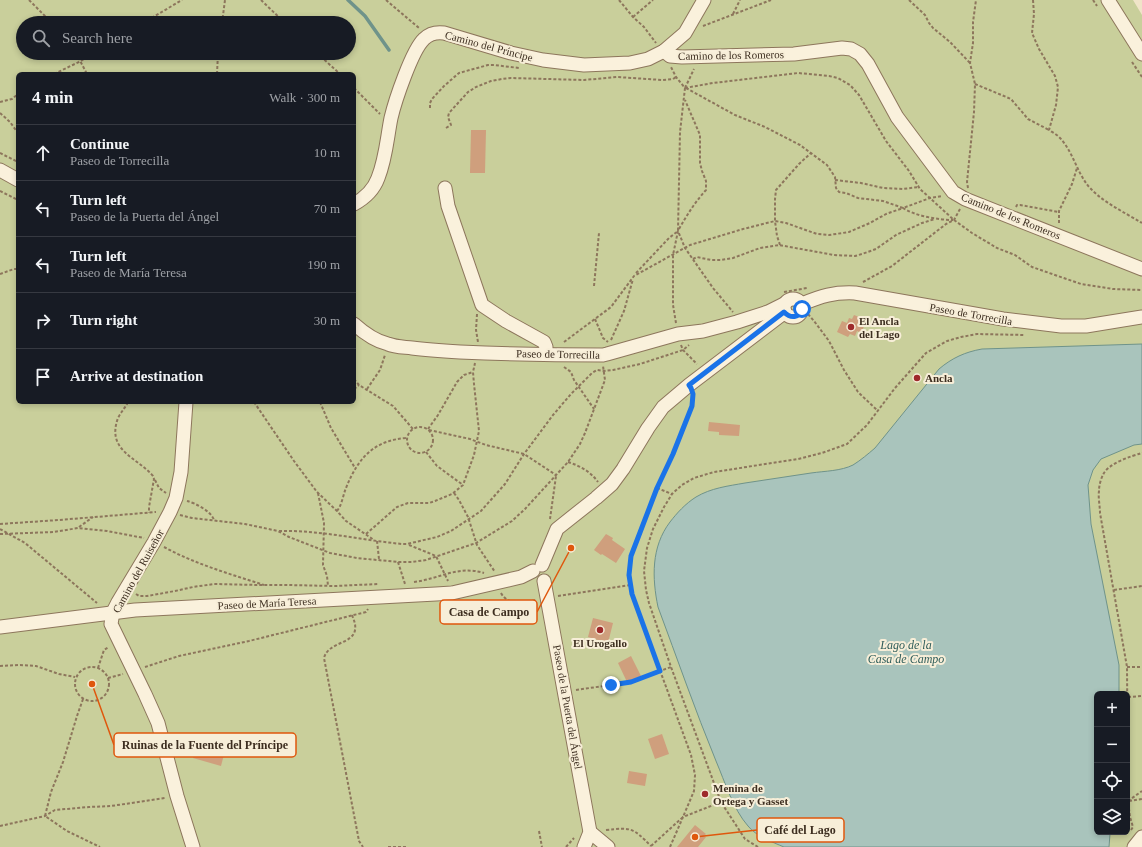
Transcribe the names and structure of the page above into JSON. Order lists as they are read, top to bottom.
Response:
{
  "streets": {
    "street": [
      "Camino del Príncipe",
      "Camino de los Romeros",
      "Paseo de Torrecilla",
      "Camino del Ruiseñor",
      "Paseo de María Teresa",
      "Paseo de la Puerta del Ángel"
    ]
  },
  "crossings": [
    ["Camino del Príncipe", "Camino de los Romeros"],
    ["Camino del Ruiseñor", "Paseo de María Teresa"],
    ["Paseo de María Teresa", "Paseo de la Puerta del Ángel"]
  ],
  "water": ["Lago de la Casa de Campo"],
  "places": [
    "El Ancla del Lago",
    "Ancla",
    "Casa de Campo",
    "El Urogallo",
    "Ruinas de la Fuente del Príncipe",
    "Menina de Ortega y Gasset",
    "Café del Lago"
  ],
  "page": {
    "search": "Search here",
    "heading": ["4 min", "Walk · 300 m"],
    "list": [
      ["Continue", "Paseo de Torrecilla", "10 m"],
      ["Turn left", "Paseo de la Puerta del Ángel", "70 m"],
      ["Turn left", "Paseo de María Teresa", "190 m"],
      ["Turn right", "30 m"],
      "Arrive at destination"
    ],
    "map_buttons": ["+", "−"]
  }
}
